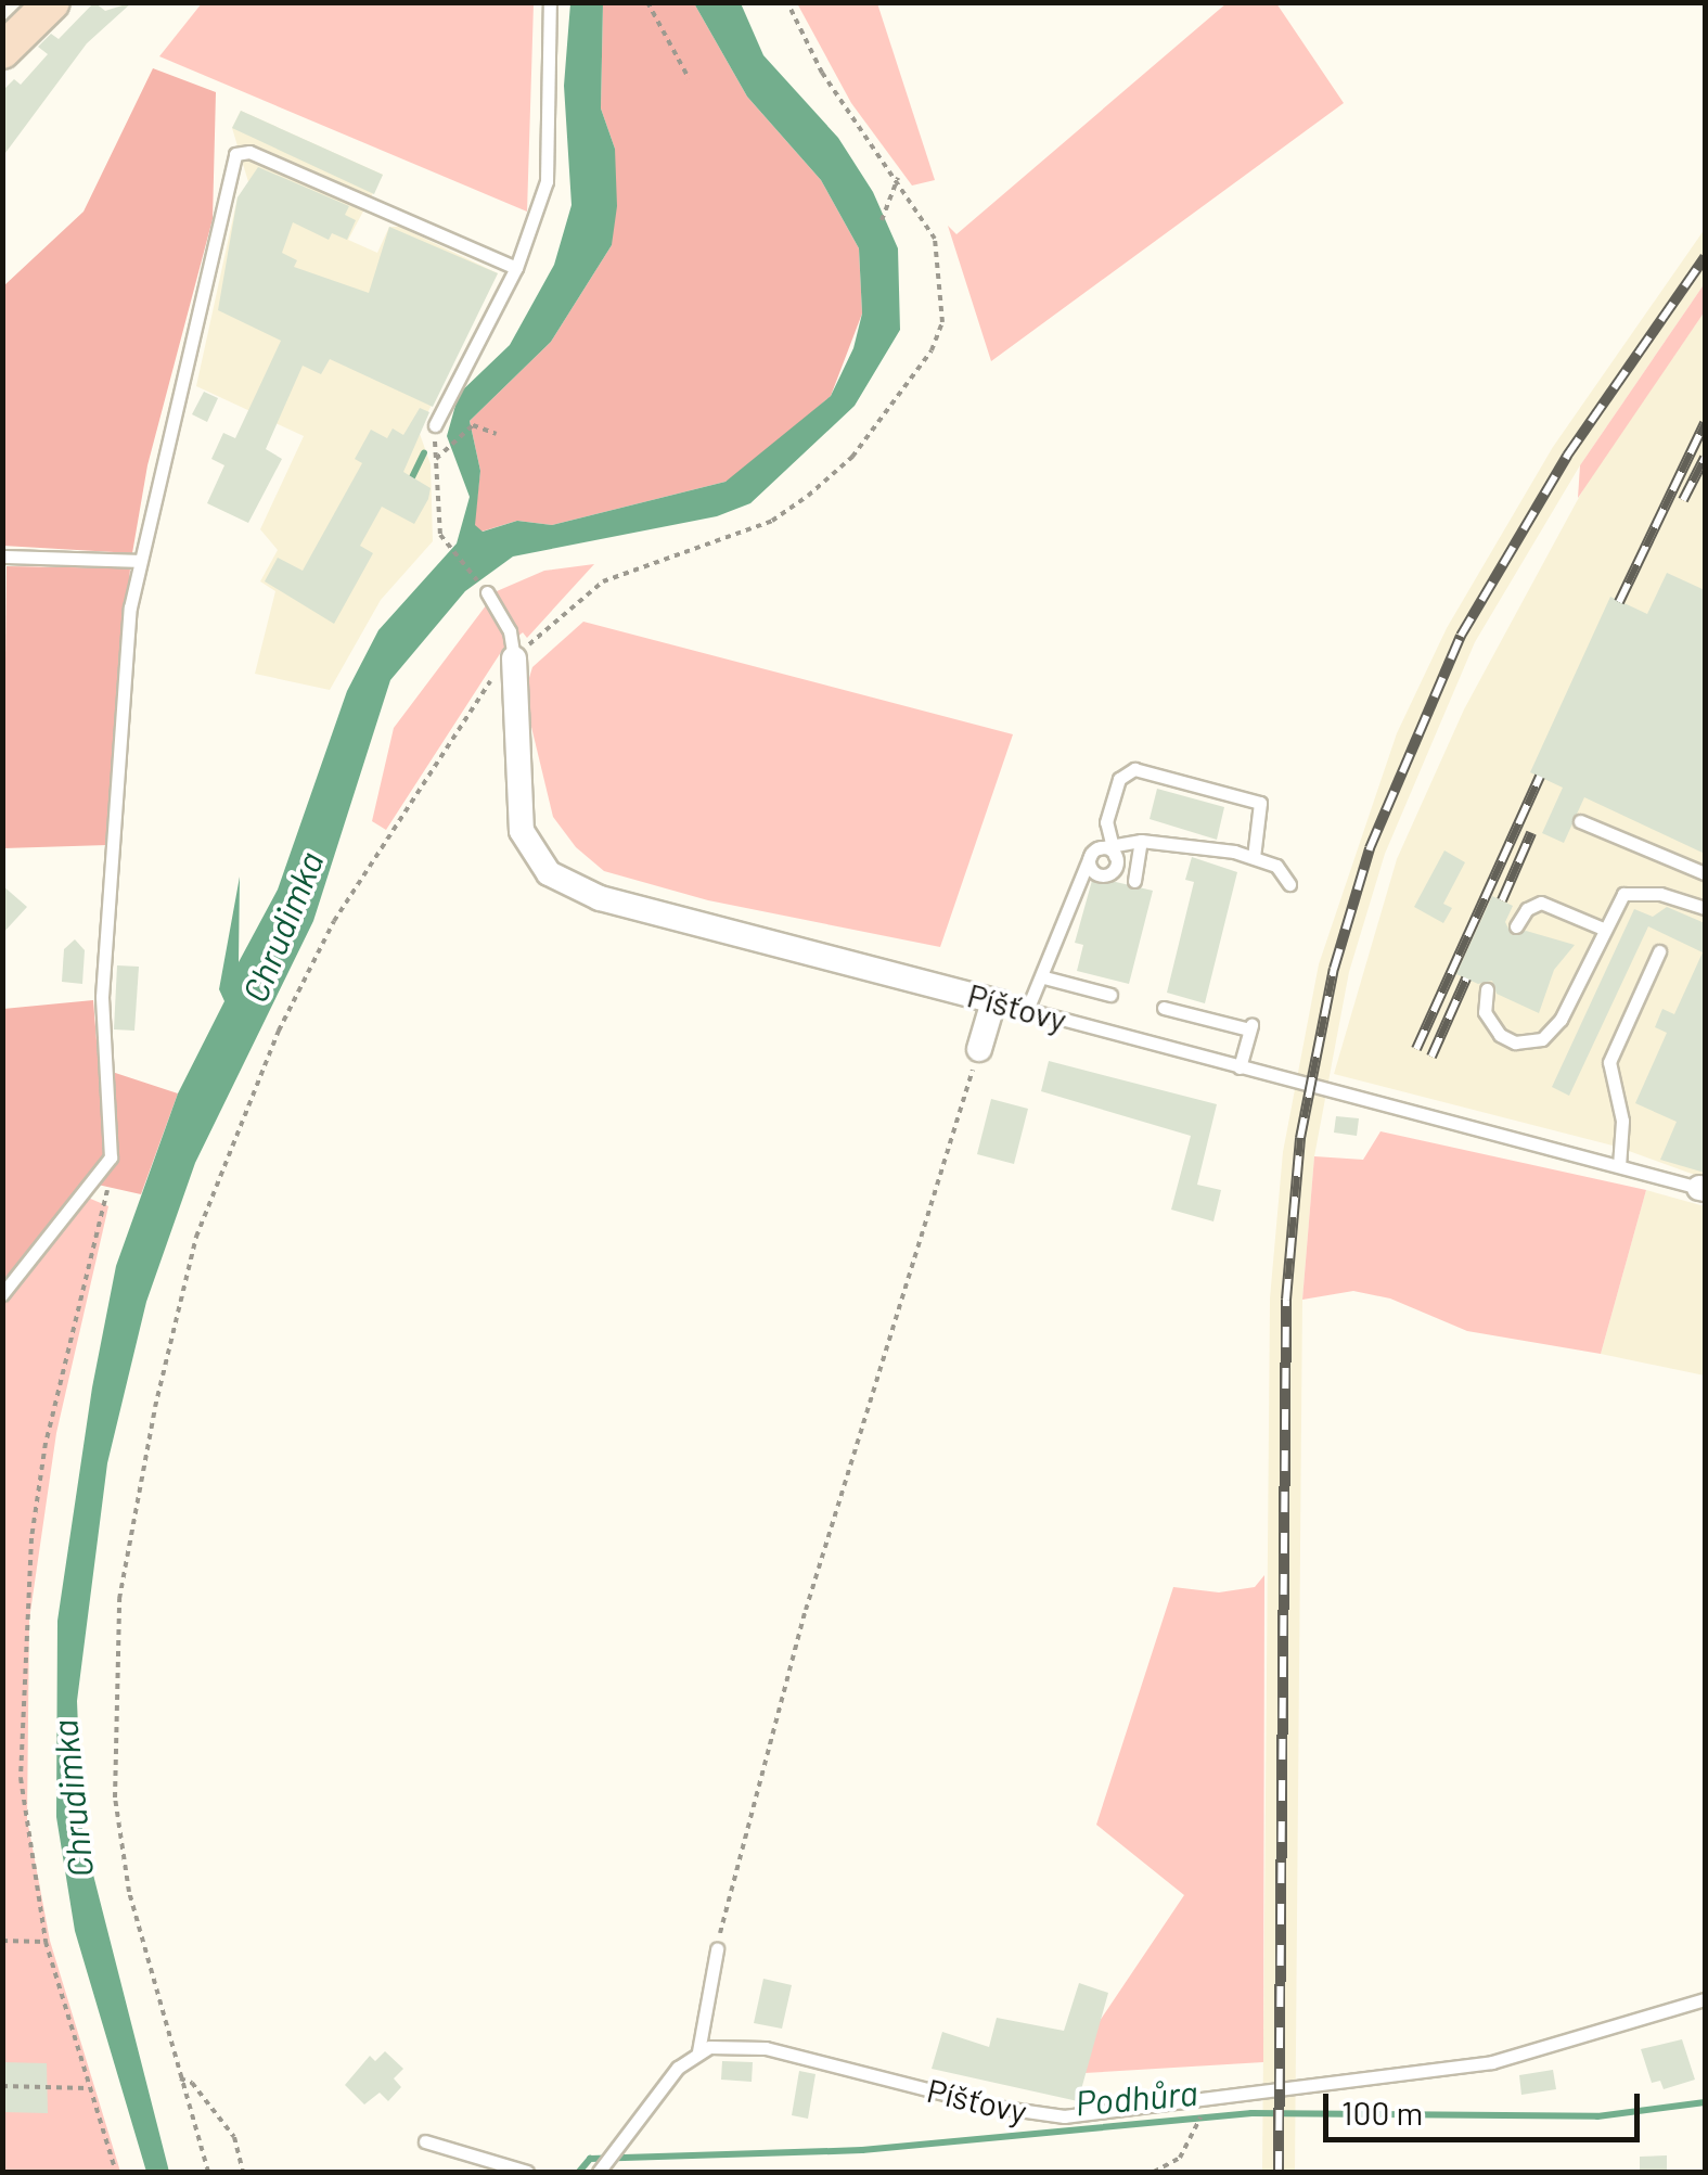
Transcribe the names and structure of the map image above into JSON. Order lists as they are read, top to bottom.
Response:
{
  "streets": {
    "street": ["Píšťovy"]
  },
  "water": ["Chrudimka", "Podhůra"],
  "scale_bar": "100 m"
}
